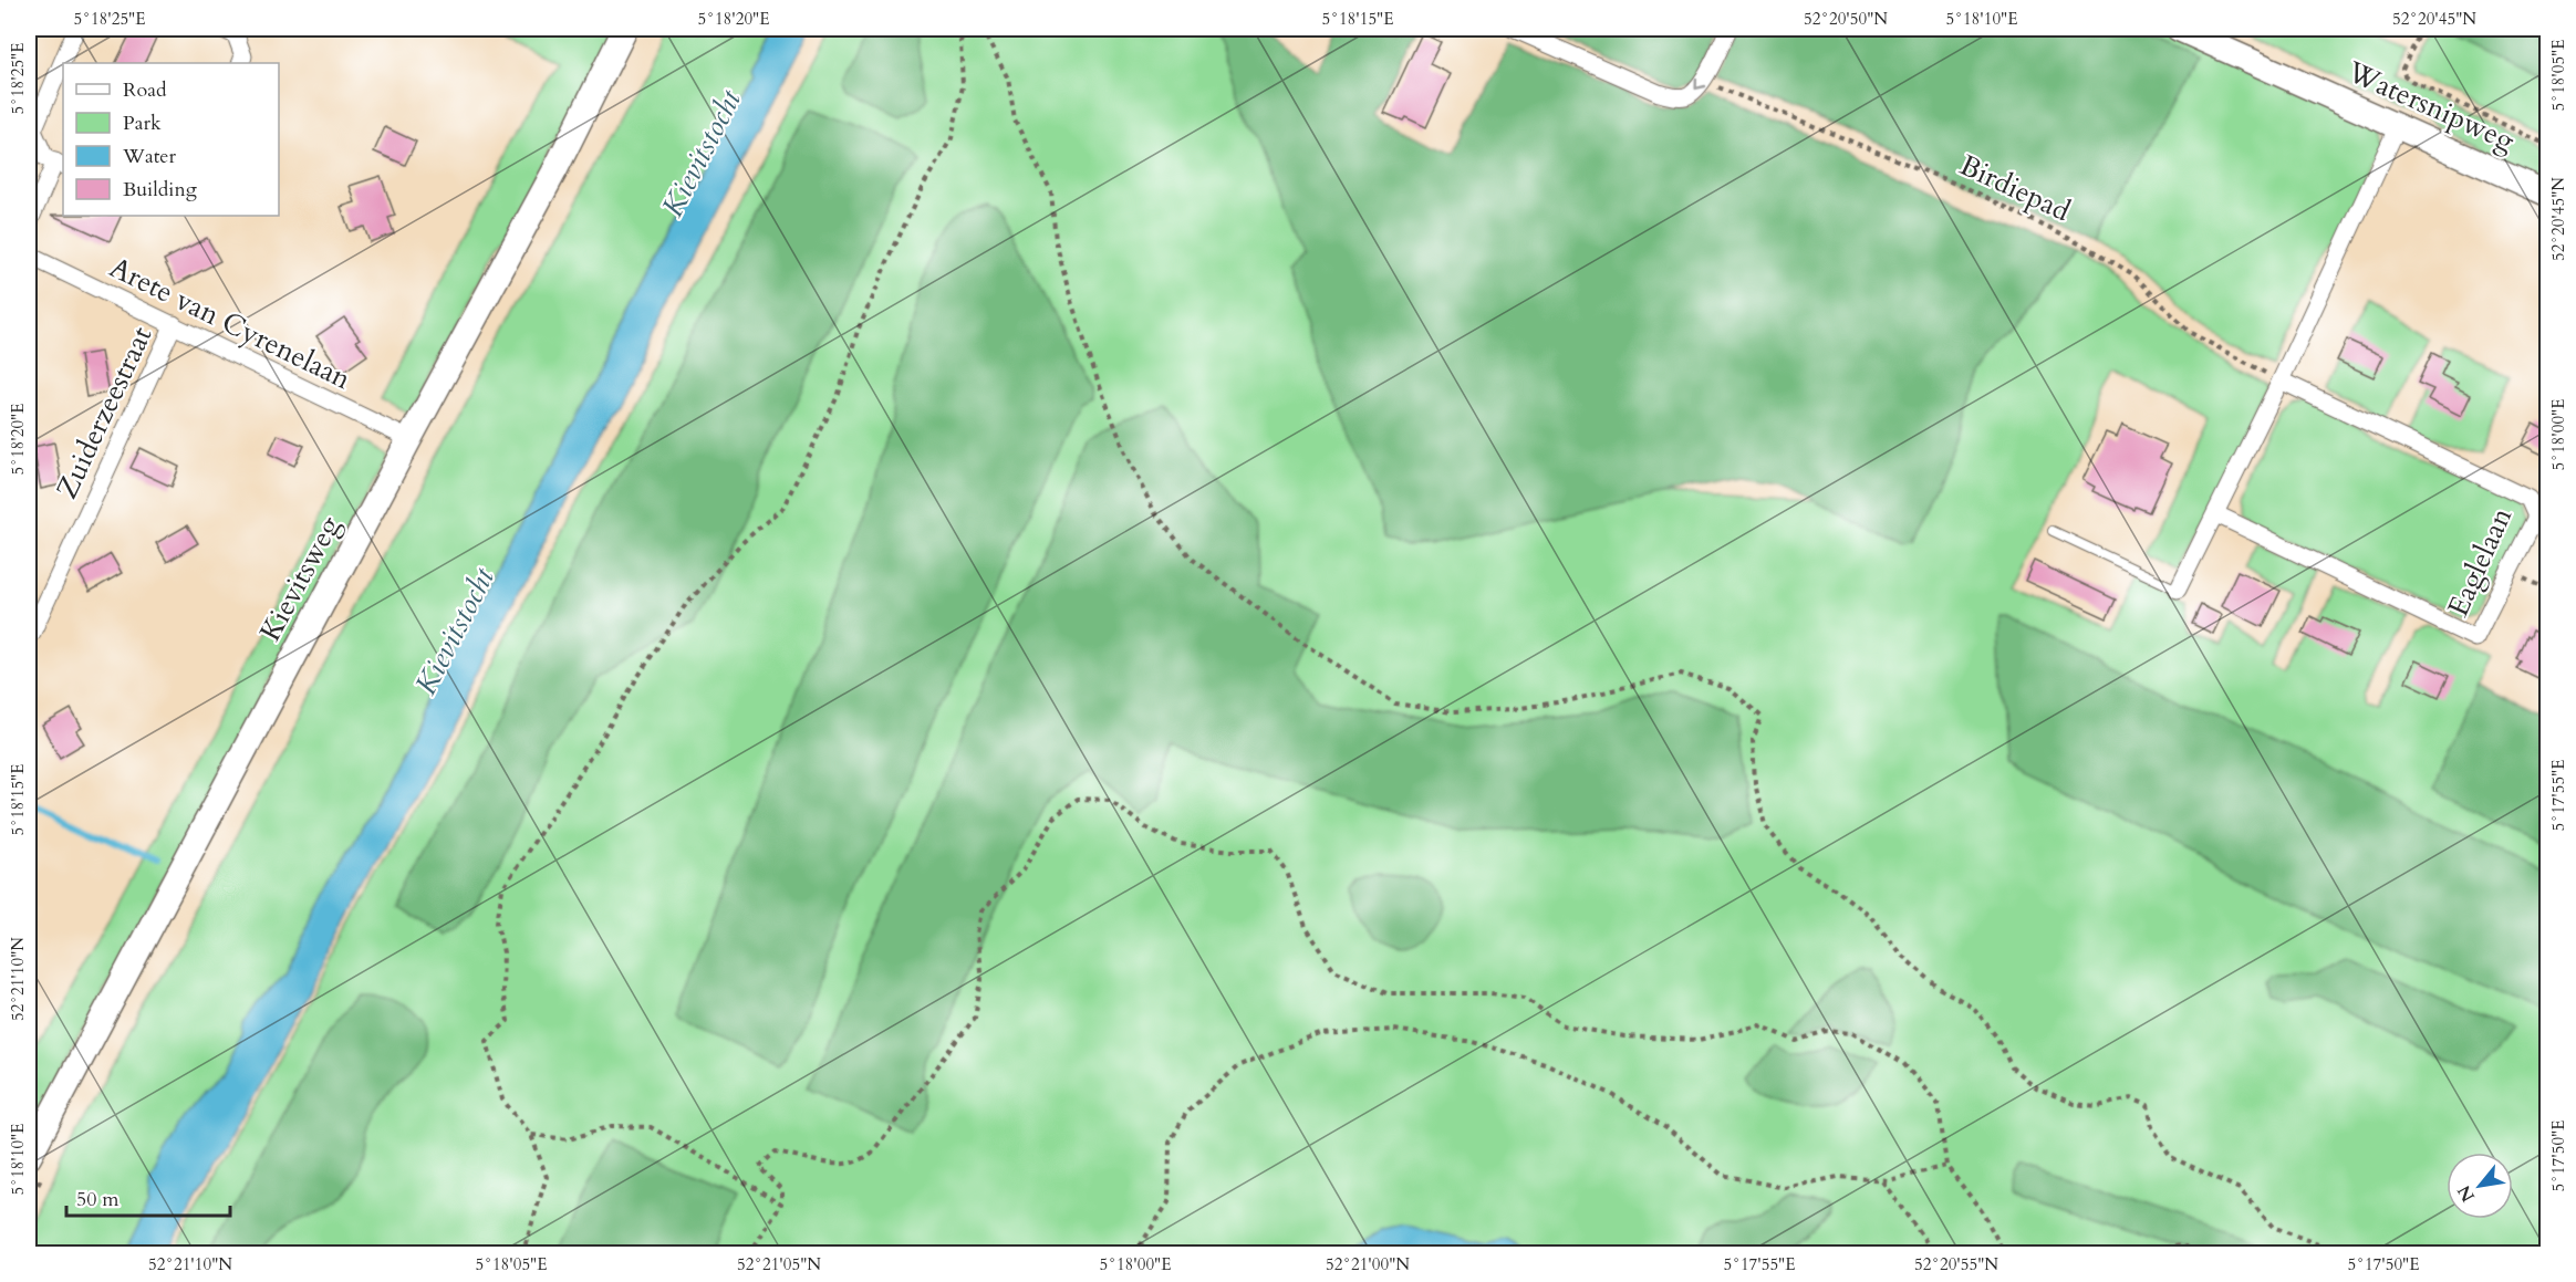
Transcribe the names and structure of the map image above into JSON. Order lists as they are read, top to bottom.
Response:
{
  "streets": {
    "street": [
      "Watersnipweg",
      "Arete van Cyrenelaan",
      "Zuiderzeestraat",
      "Eaglelaan",
      "Kievitsweg"
    ],
    "path": ["Birdiepad"]
  },
  "crossings": [
    ["Birdiepad", "Eaglelaan"],
    ["Arete van Cyrenelaan", "Zuiderzeestraat"],
    ["Arete van Cyrenelaan", "Kievitsweg"]
  ],
  "water": ["Kievitstocht"],
  "legend": [
    "Road",
    "Park",
    "Water",
    "Building"
  ],
  "scale_bar": "50 m",
  "north": "bottom left",
  "coordinates": [
    "5°18'25\"E",
    "5°18'20\"E",
    "5°18'15\"E",
    "52°20'50\"N",
    "5°18'10\"E",
    "52°20'45\"N",
    "5°18'05\"E",
    "5°18'00\"E",
    "5°17'55\"E",
    "52°21'10\"N",
    "5°17'50\"E",
    "52°21'05\"N",
    "52°21'00\"N",
    "52°20'55\"N"
  ]
}
